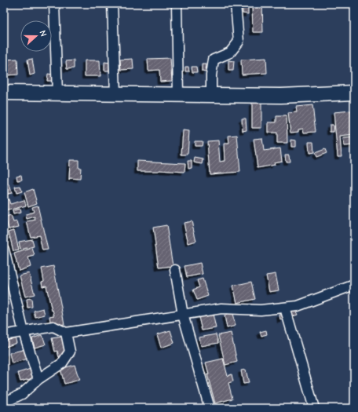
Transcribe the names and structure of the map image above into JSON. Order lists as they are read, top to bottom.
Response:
{
  "north": "right"
}
